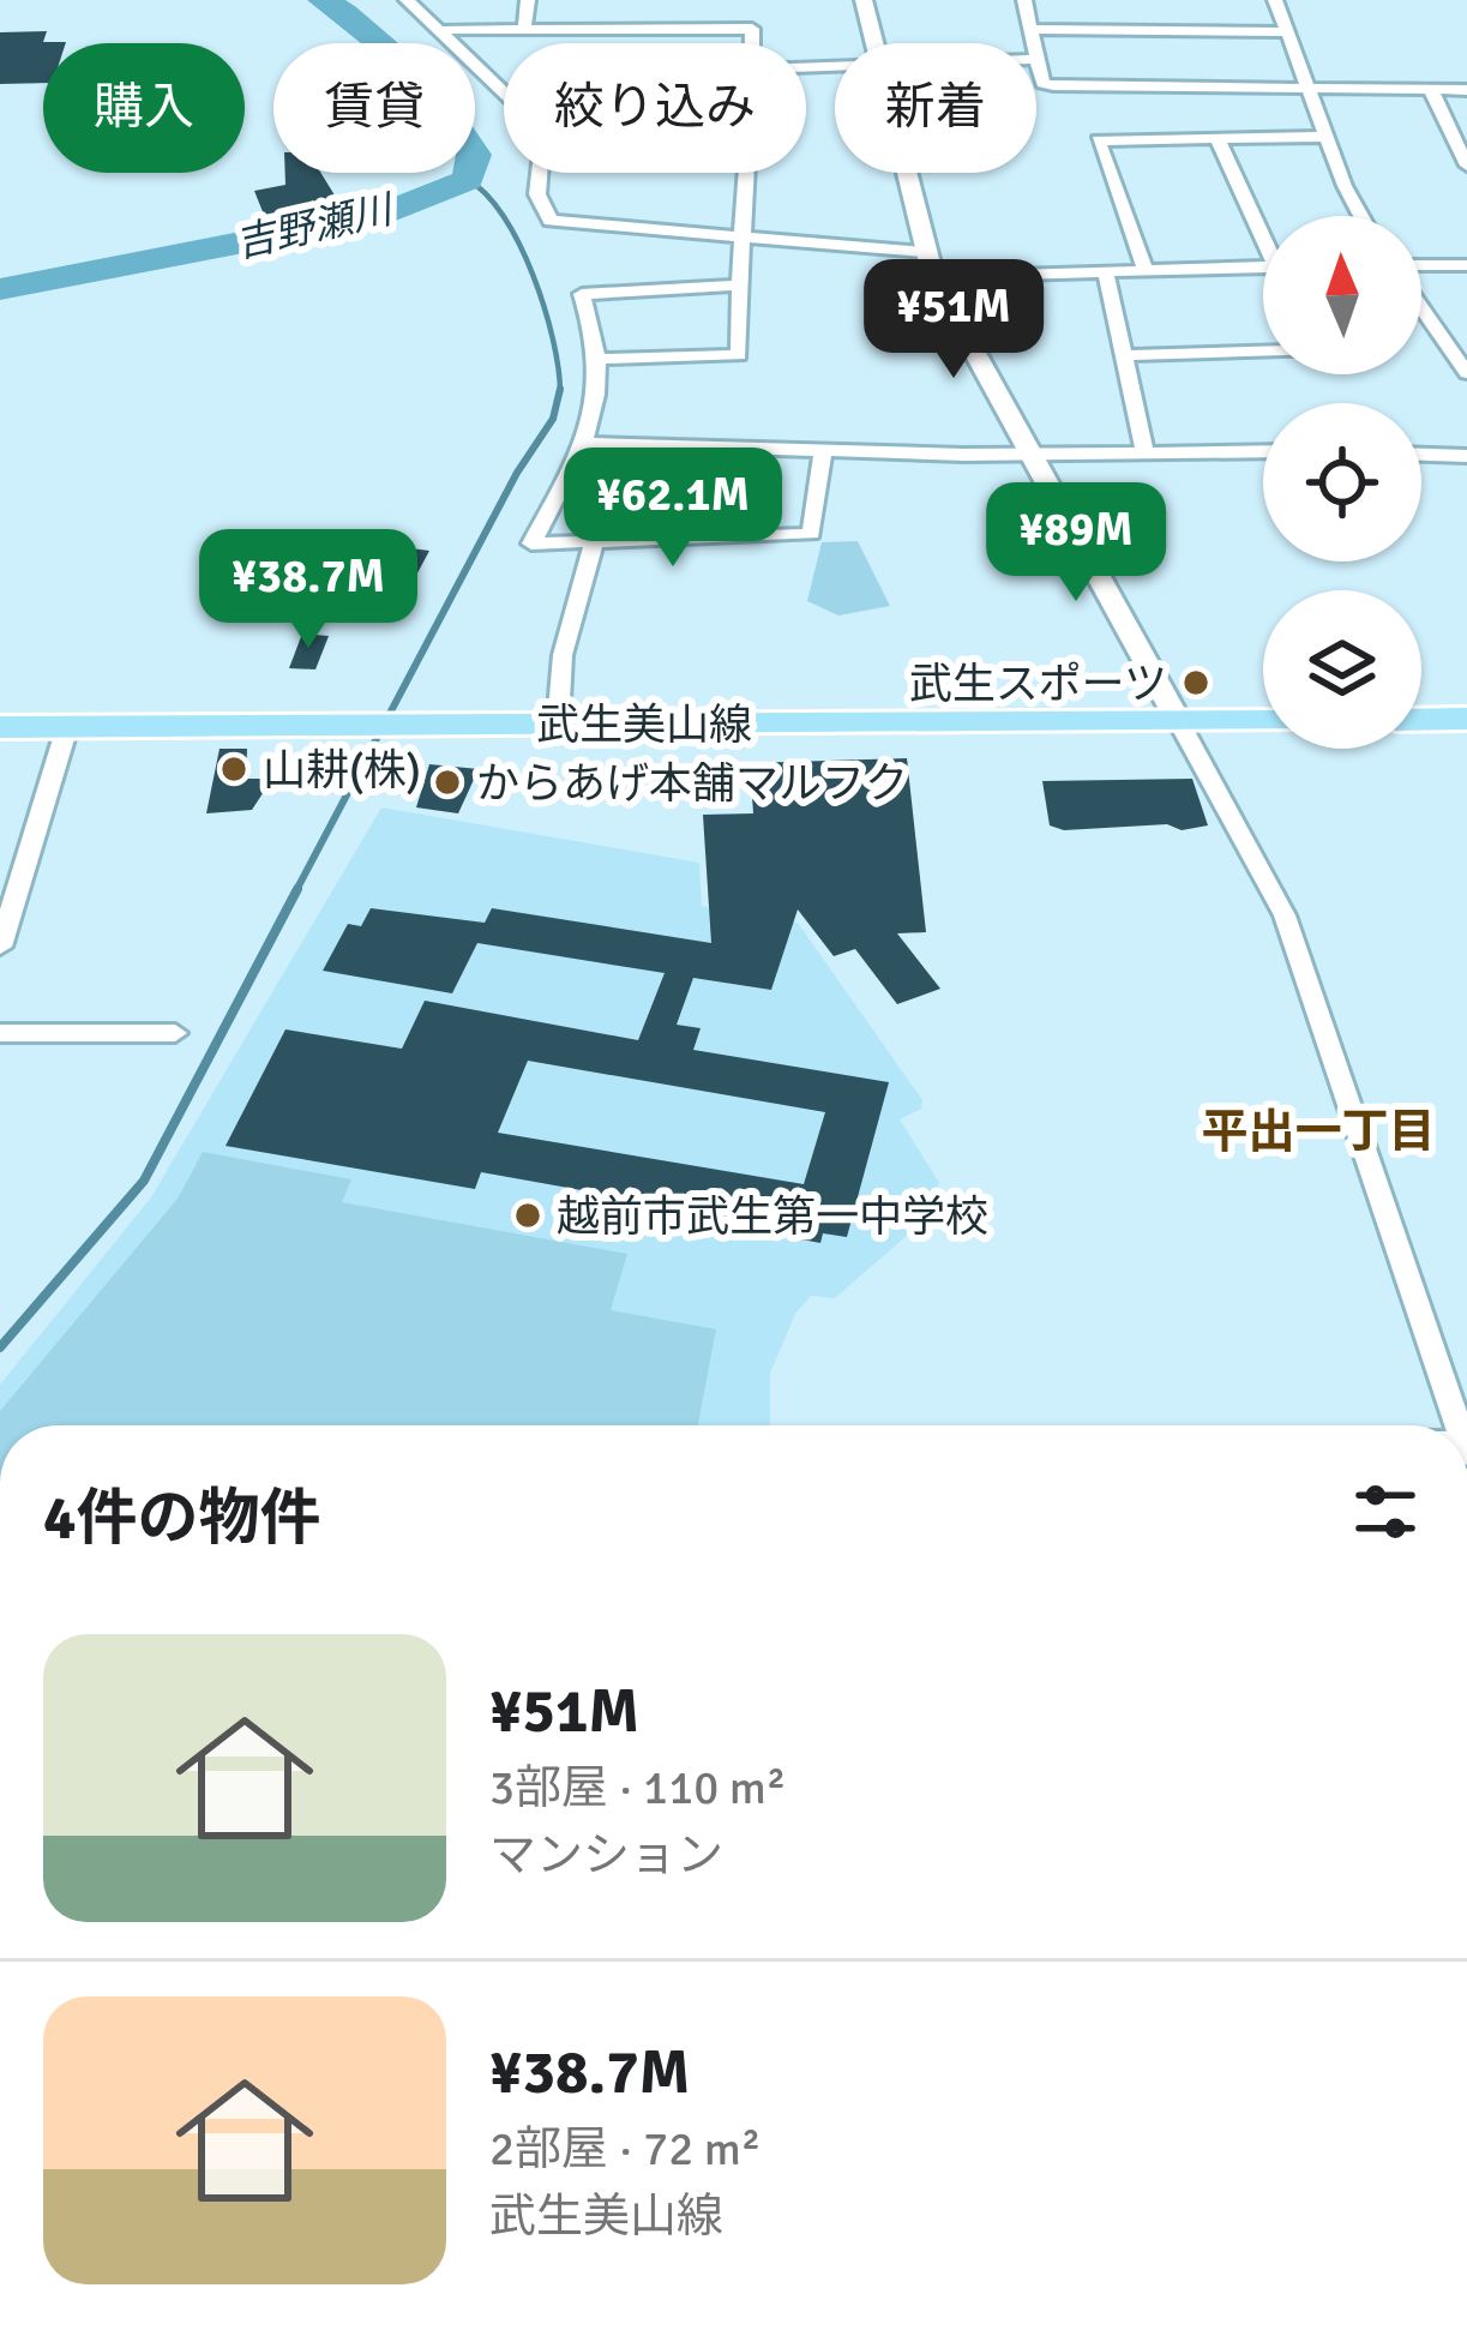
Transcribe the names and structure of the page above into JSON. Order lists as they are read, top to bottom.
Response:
{
  "streets": {
    "main road": ["武生美山線"]
  },
  "districts": ["平出一丁目"],
  "water": ["吉野瀬川"],
  "places": [
    "武生スポーツ",
    "山耕(株)",
    "からあげ本舗マルフク",
    "越前市武生第一中学校"
  ],
  "north": "top",
  "page": {
    "chip": [
      "購入",
      "賃貸",
      "絞り込み",
      "新着"
    ],
    "price": [
      "¥51M",
      "¥62.1M",
      "¥89M",
      "¥38.7M"
    ],
    "heading": "4件の物件",
    "list": [
      {
        "name": "¥51M",
        "note": "3部屋 · 110 m² · マンション"
      },
      {
        "name": "¥38.7M",
        "note": "2部屋 · 72 m² · 武生美山線"
      }
    ]
  }
}
